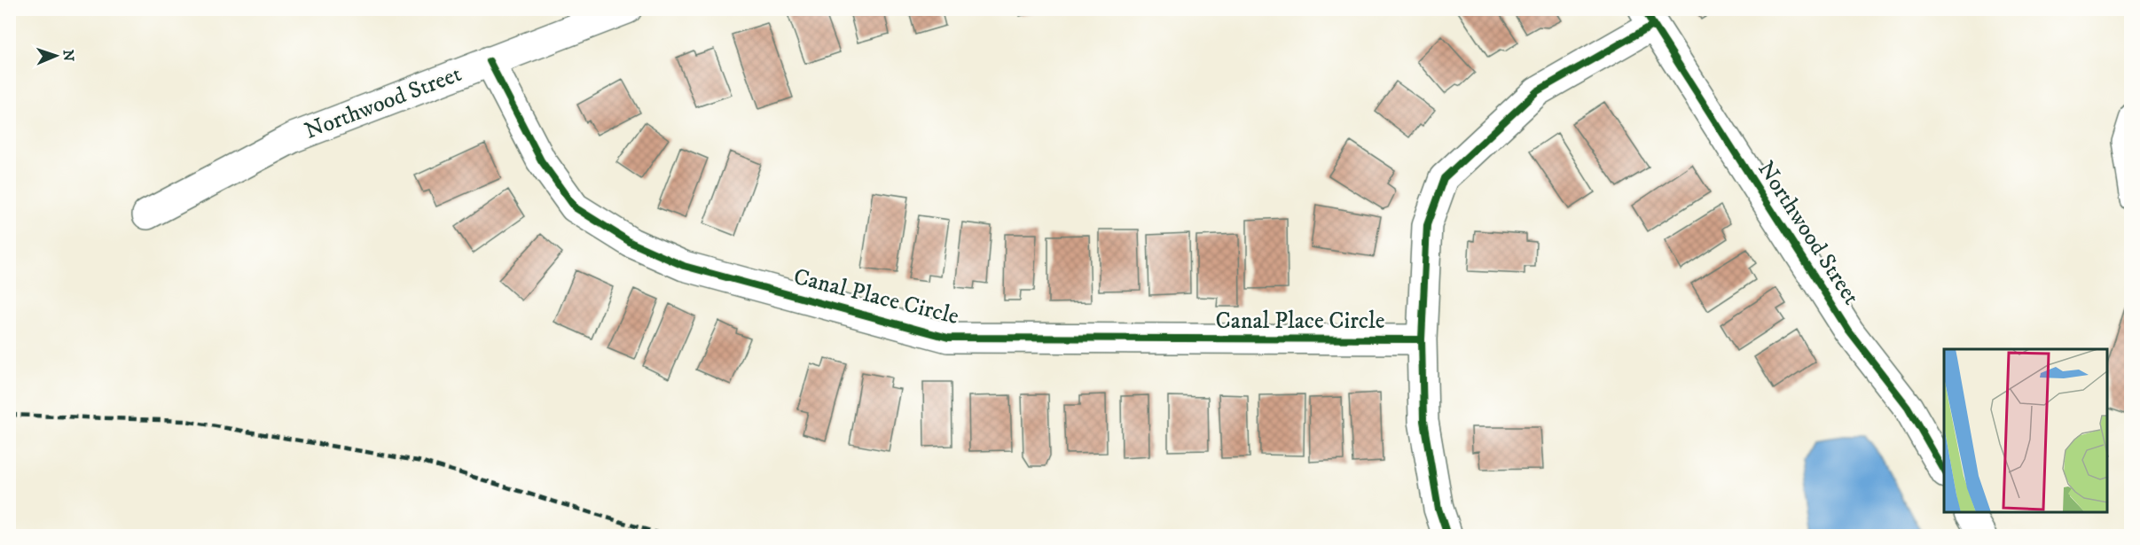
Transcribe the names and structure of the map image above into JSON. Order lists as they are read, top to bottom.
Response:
{
  "streets": {
    "street": ["Northwood Street", "Canal Place Circle"]
  },
  "crossings": [
    ["Northwood Street", "Canal Place Circle"]
  ],
  "north": "right"
}
